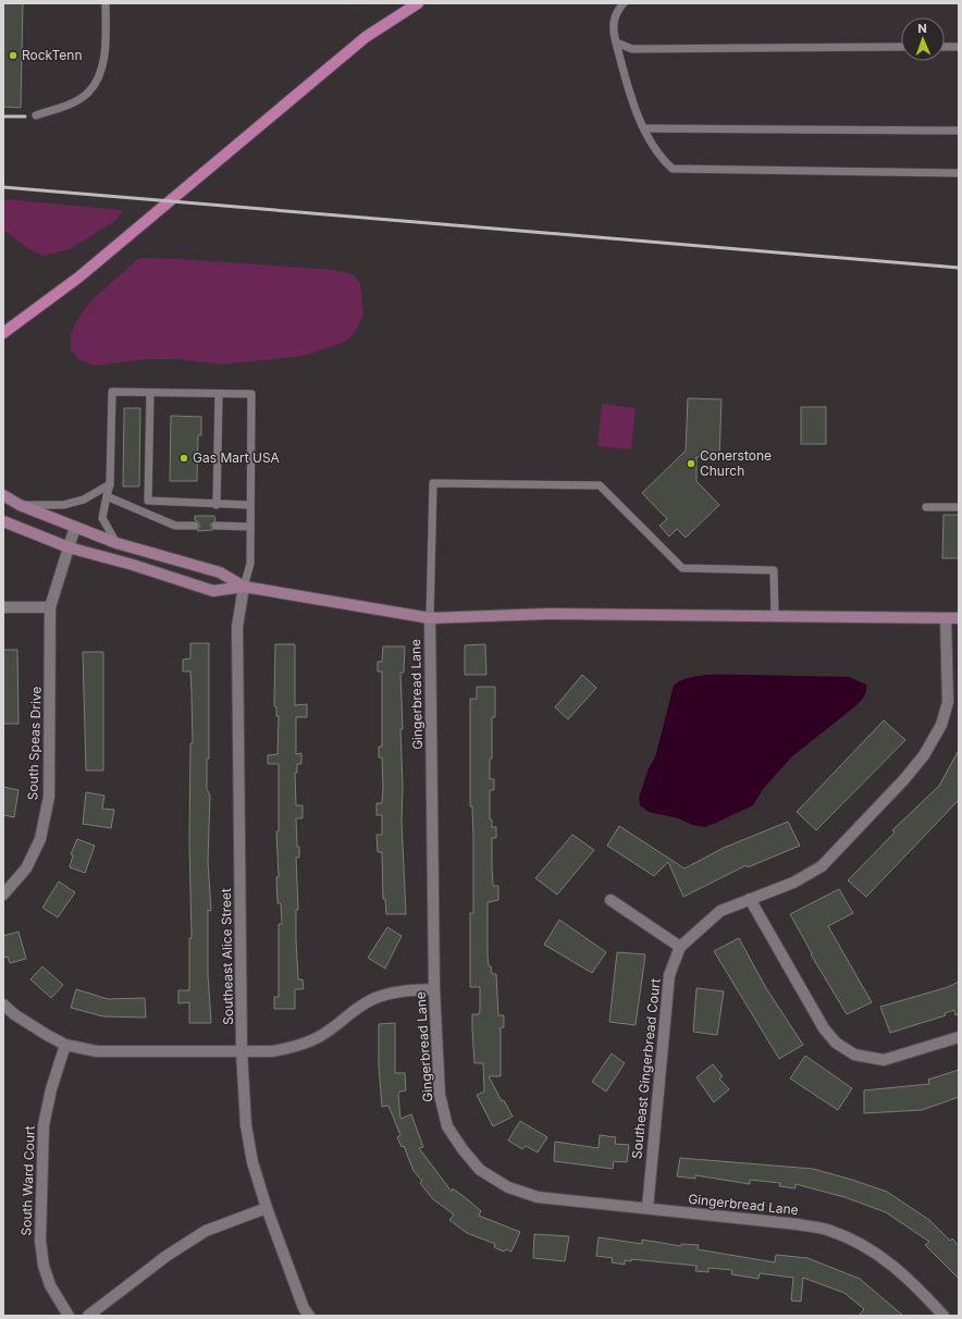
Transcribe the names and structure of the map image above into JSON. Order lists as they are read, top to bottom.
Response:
{
  "streets": {
    "street": [
      "Gingerbread Lane",
      "South Speas Drive",
      "Southeast Alice Street",
      "Southeast Gingerbread Court",
      "South Ward Court"
    ]
  },
  "crossings": [
    ["Gingerbread Lane", "Southeast Gingerbread Court"]
  ],
  "places": ["RockTenn", "Gas Mart USA", "Conerstone Church"],
  "north": "top"
}
